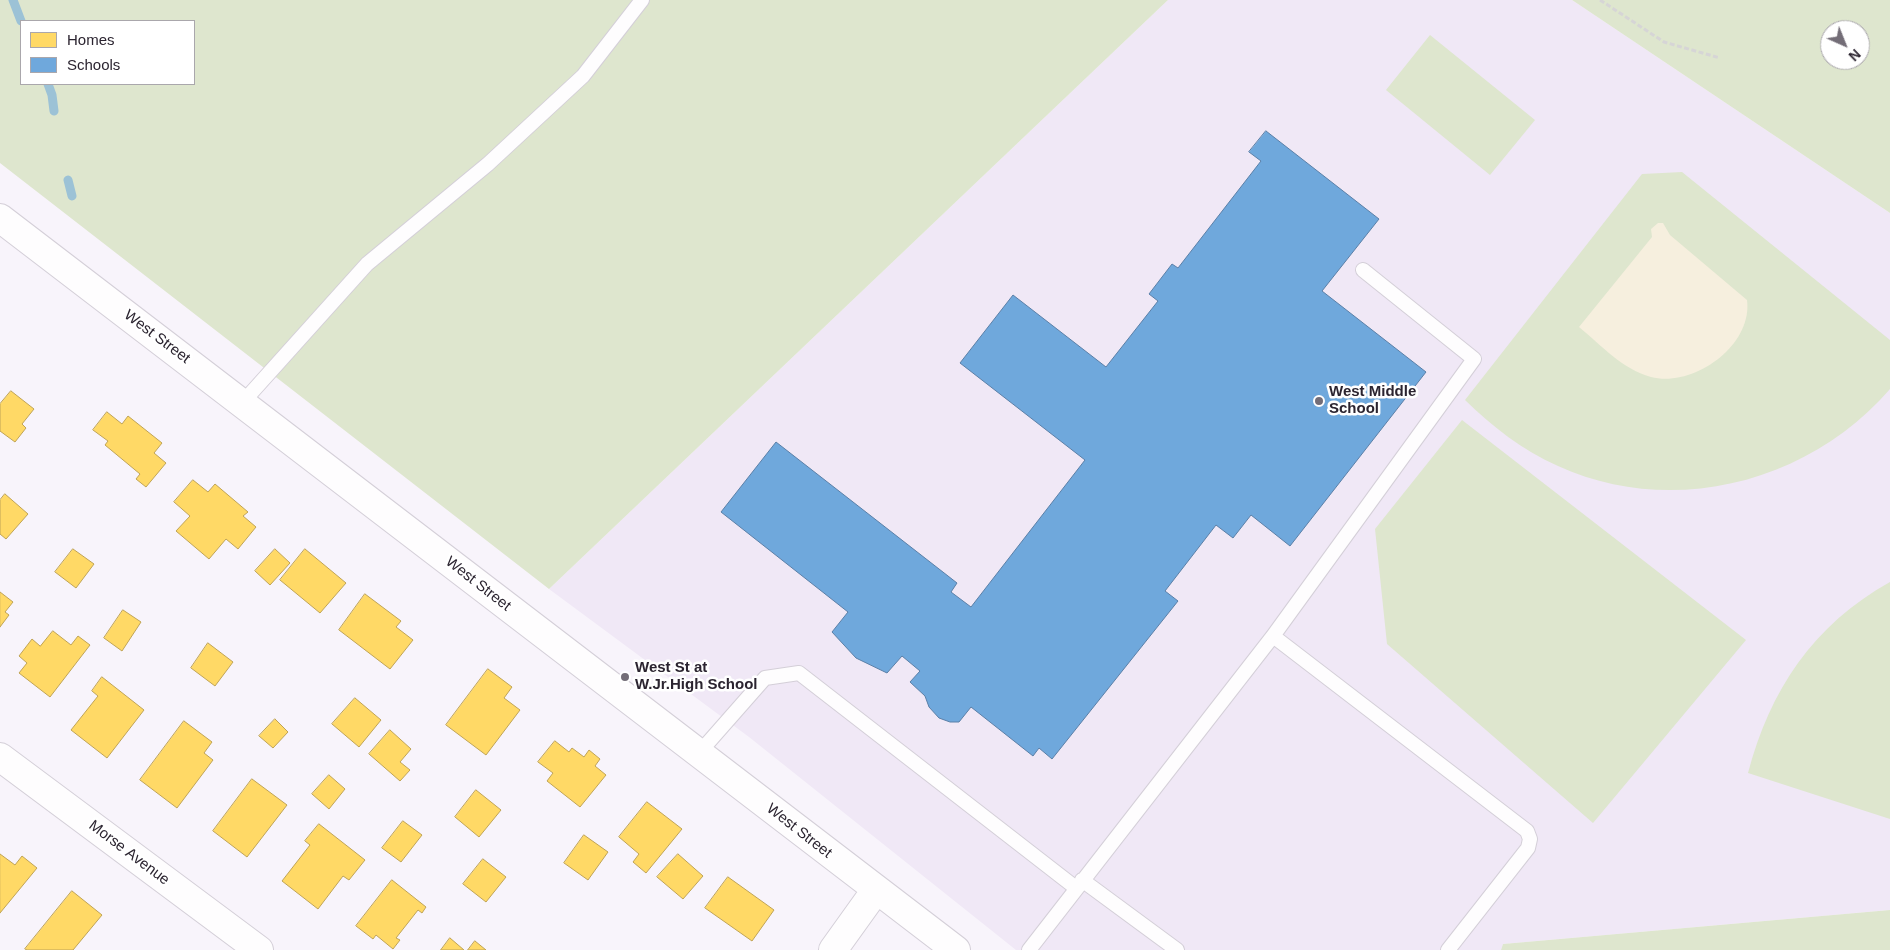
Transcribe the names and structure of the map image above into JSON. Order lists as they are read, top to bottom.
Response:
{
  "streets": {
    "street": ["West Street", "Morse Avenue"]
  },
  "places": ["West Middle School", "West St at W.Jr.High School"],
  "legend": ["Homes", "Schools"],
  "north": "bottom right"
}
